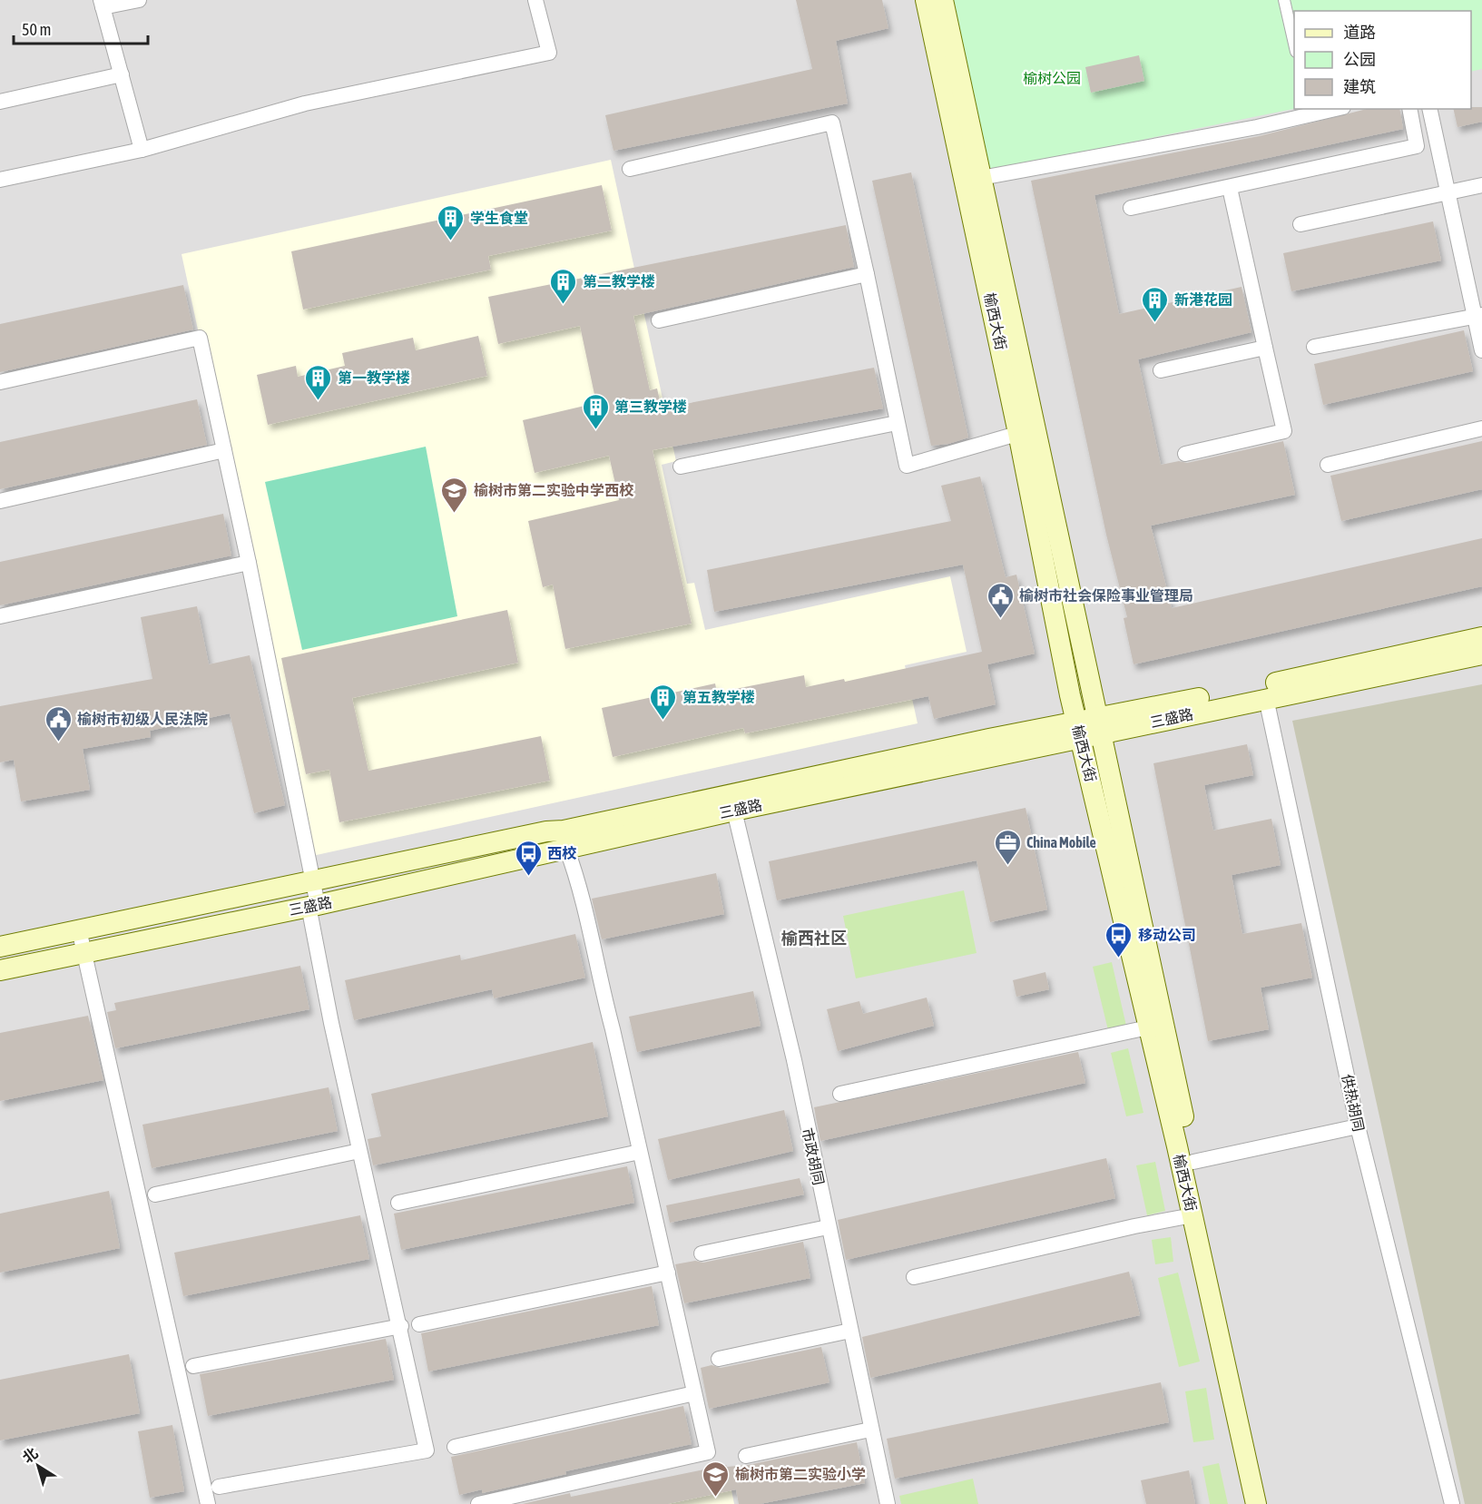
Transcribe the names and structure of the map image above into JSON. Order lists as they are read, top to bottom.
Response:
{
  "streets": {
    "main road": ["榆西大街", "三盛路"],
    "street": ["供热胡同", "市政胡同"]
  },
  "crossings": [
    ["榆西大街", "三盛路"],
    ["三盛路", "供热胡同"],
    ["三盛路", "市政胡同"]
  ],
  "districts": ["榆西社区"],
  "parks": ["榆树公园"],
  "places": {
    "building": [
      "学生食堂",
      "第二教学楼",
      "新港花园",
      "第一教学楼",
      "第三教学楼",
      "第五教学楼"
    ],
    "school or university": ["榆树市第二实验中学西校", "榆树市第二实验小学"],
    "public building": ["榆树市社会保险事业管理局", "榆树市初级人民法院"],
    "office": ["China Mobile"],
    "bus stop": ["西校", "移动公司"]
  },
  "legend": ["道路", "公园", "建筑"],
  "scale_bar": "50 m",
  "north": "top left"
}
